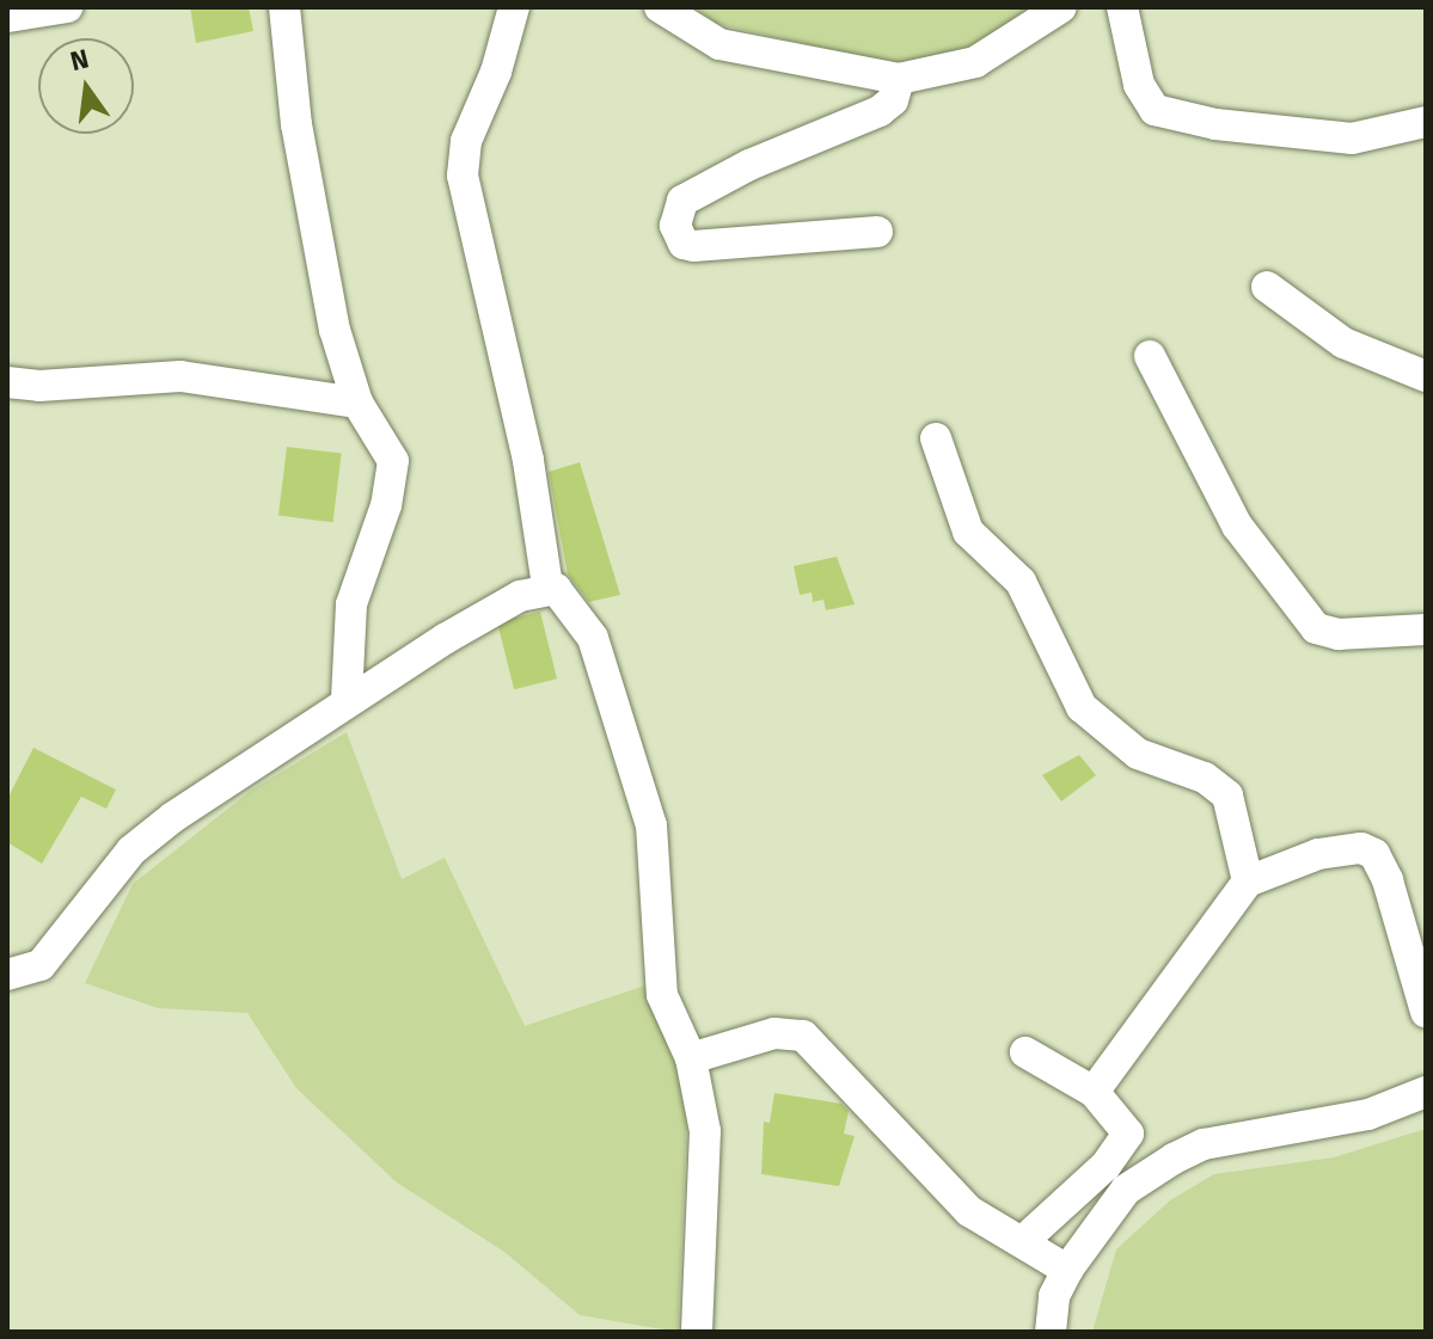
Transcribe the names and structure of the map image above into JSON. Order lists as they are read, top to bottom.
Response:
{
  "north": "top"
}
